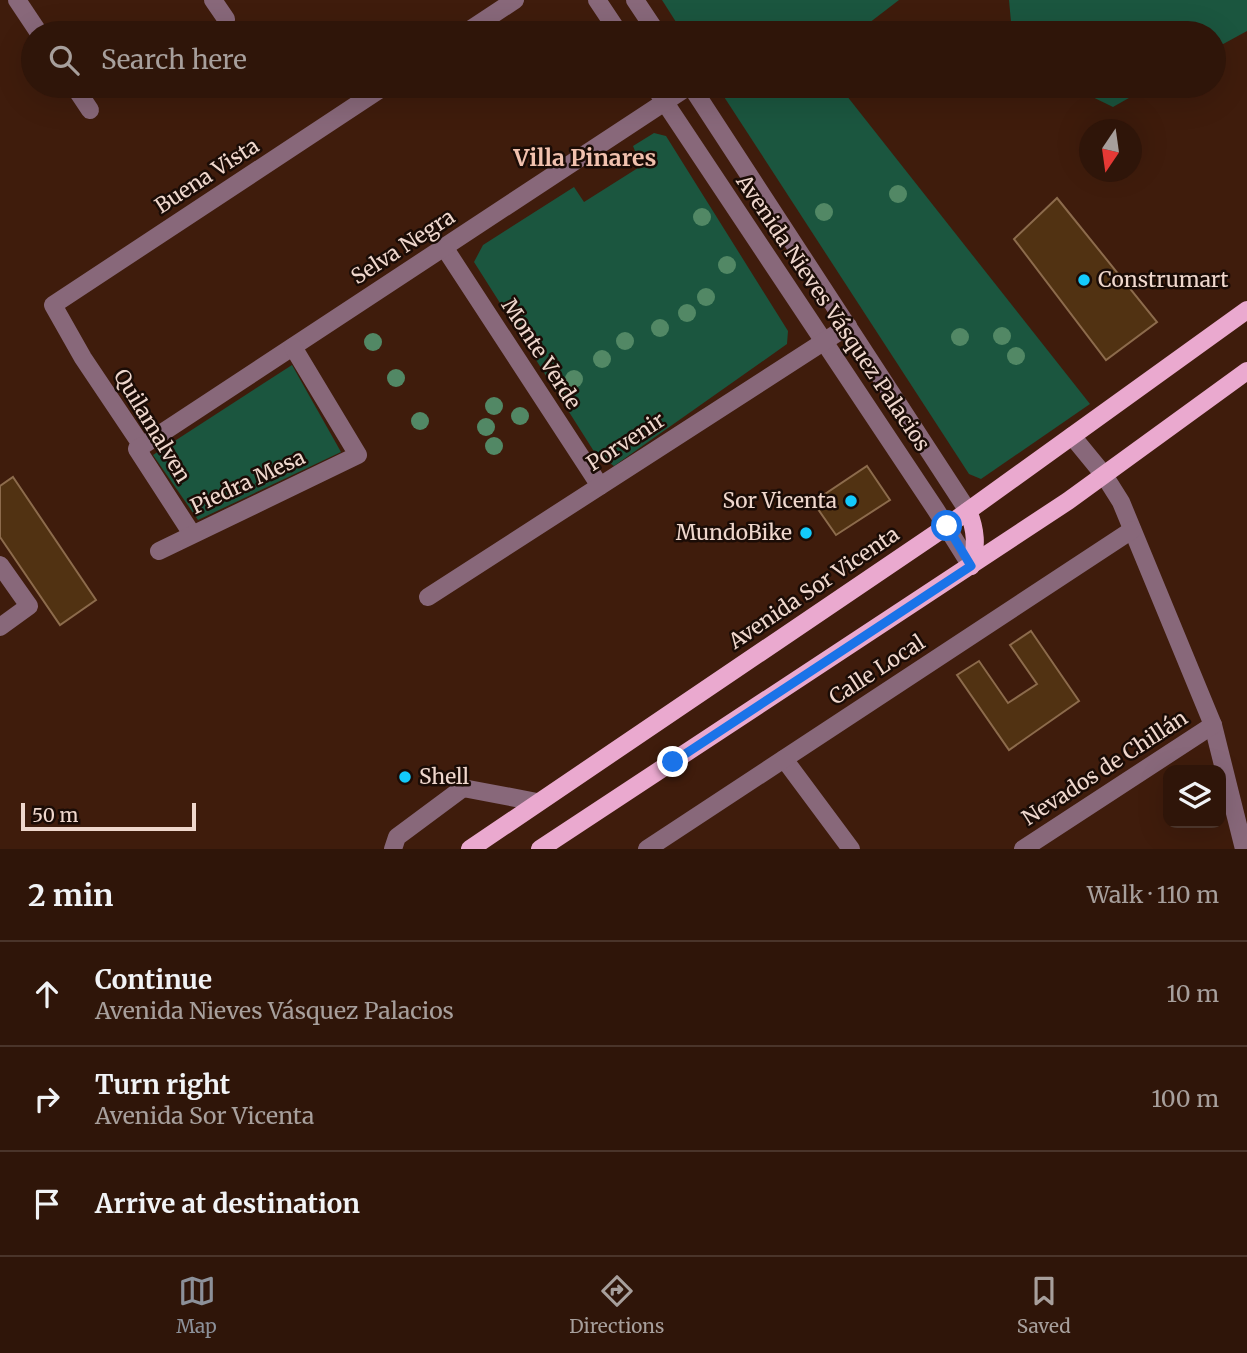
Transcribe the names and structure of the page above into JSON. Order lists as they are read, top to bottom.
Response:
{
  "streets": {
    "main road": ["Avenida Sor Vicenta"],
    "street": [
      "Buena Vista",
      "Selva Negra",
      "Avenida Nieves Vásquez Palacios",
      "Monte Verde",
      "Quilamalven",
      "Porvenir",
      "Piedra Mesa",
      "Calle Local",
      "Nevados de Chillán"
    ]
  },
  "crossings": [
    ["Buena Vista", "Quilamalven"],
    ["Selva Negra", "Avenida Nieves Vásquez Palacios"],
    ["Selva Negra", "Monte Verde"],
    ["Selva Negra", "Quilamalven"],
    ["Selva Negra", "Piedra Mesa"],
    ["Avenida Nieves Vásquez Palacios", "Porvenir"],
    ["Avenida Nieves Vásquez Palacios", "Avenida Sor Vicenta"],
    ["Monte Verde", "Porvenir"],
    ["Quilamalven", "Piedra Mesa"]
  ],
  "districts": ["Villa Pinares"],
  "places": [
    "Construmart",
    "Sor Vicenta",
    "MundoBike",
    "Shell"
  ],
  "scale_bar": "50 m",
  "north": "bottom",
  "page": {
    "search": "Search here",
    "scale": "50 m",
    "heading": ["2 min", "Walk · 110 m"],
    "list": [
      ["Continue", "Avenida Nieves Vásquez Palacios", "10 m"],
      ["Turn right", "Avenida Sor Vicenta", "100 m"],
      "Arrive at destination"
    ],
    "nav": ["Map", "Directions", "Saved"]
  }
}
